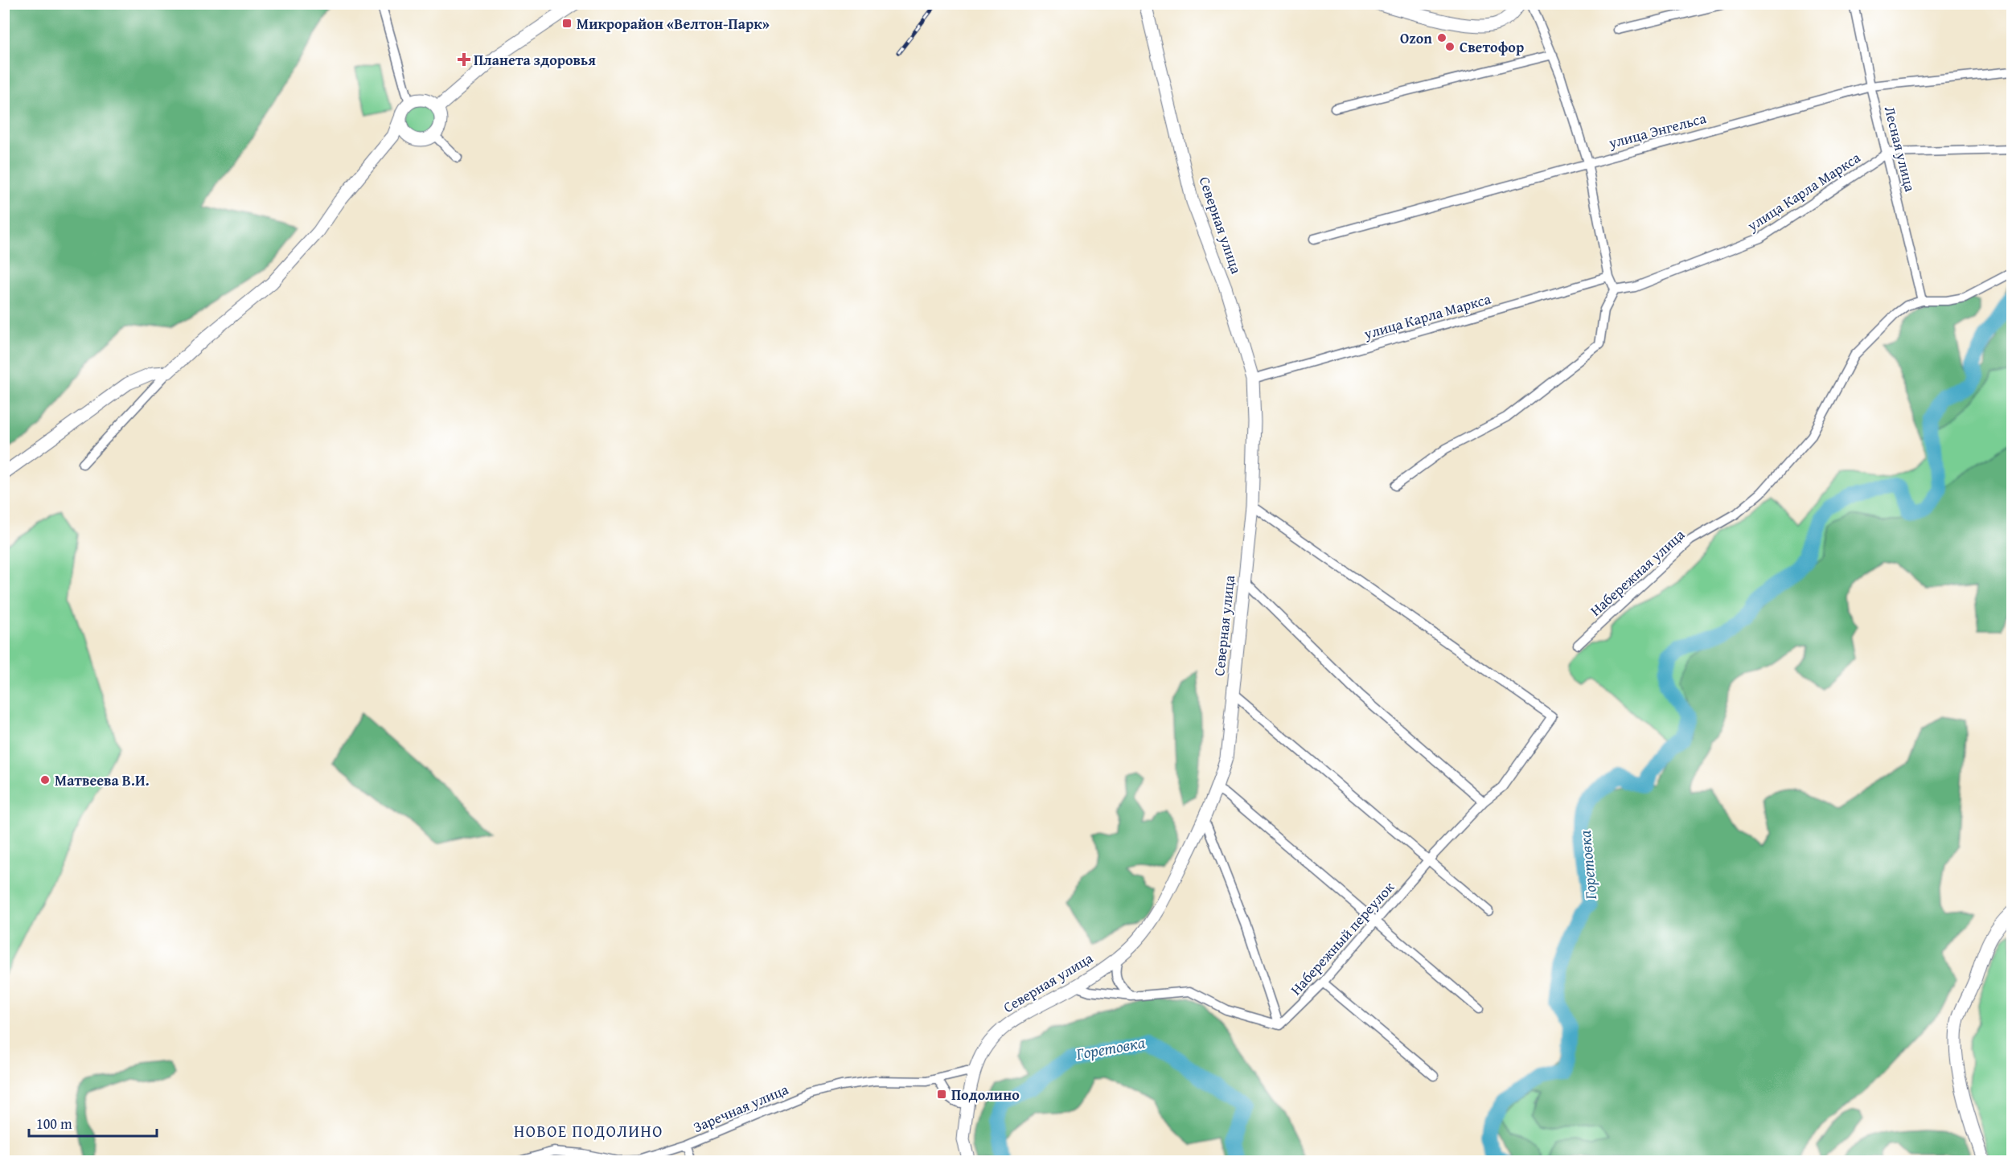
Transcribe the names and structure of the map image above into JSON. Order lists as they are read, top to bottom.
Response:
{
  "streets": {
    "street": [
      "улица Энгельса",
      "Лесная улица",
      "улица Карла Маркса",
      "Северная улица",
      "Набережная улица",
      "Набережный переулок",
      "Заречная улица"
    ]
  },
  "crossings": [
    ["улица Энгельса", "Лесная улица"],
    ["Лесная улица", "улица Карла Маркса"],
    ["Лесная улица", "Набережная улица"],
    ["улица Карла Маркса", "Северная улица"],
    ["Северная улица", "Набережный переулок"],
    ["Северная улица", "Заречная улица"]
  ],
  "districts": ["НОВОЕ ПОДОЛИНО"],
  "water": ["Горетовка"],
  "places": {
    "transit": ["Микрорайон «Велтон-Парк»", "Подолино"],
    "other": ["Ozon", "Светофор", "Матвеева В.И."],
    "health": ["Планета здоровья"]
  },
  "scale_bar": "100 m"
}
